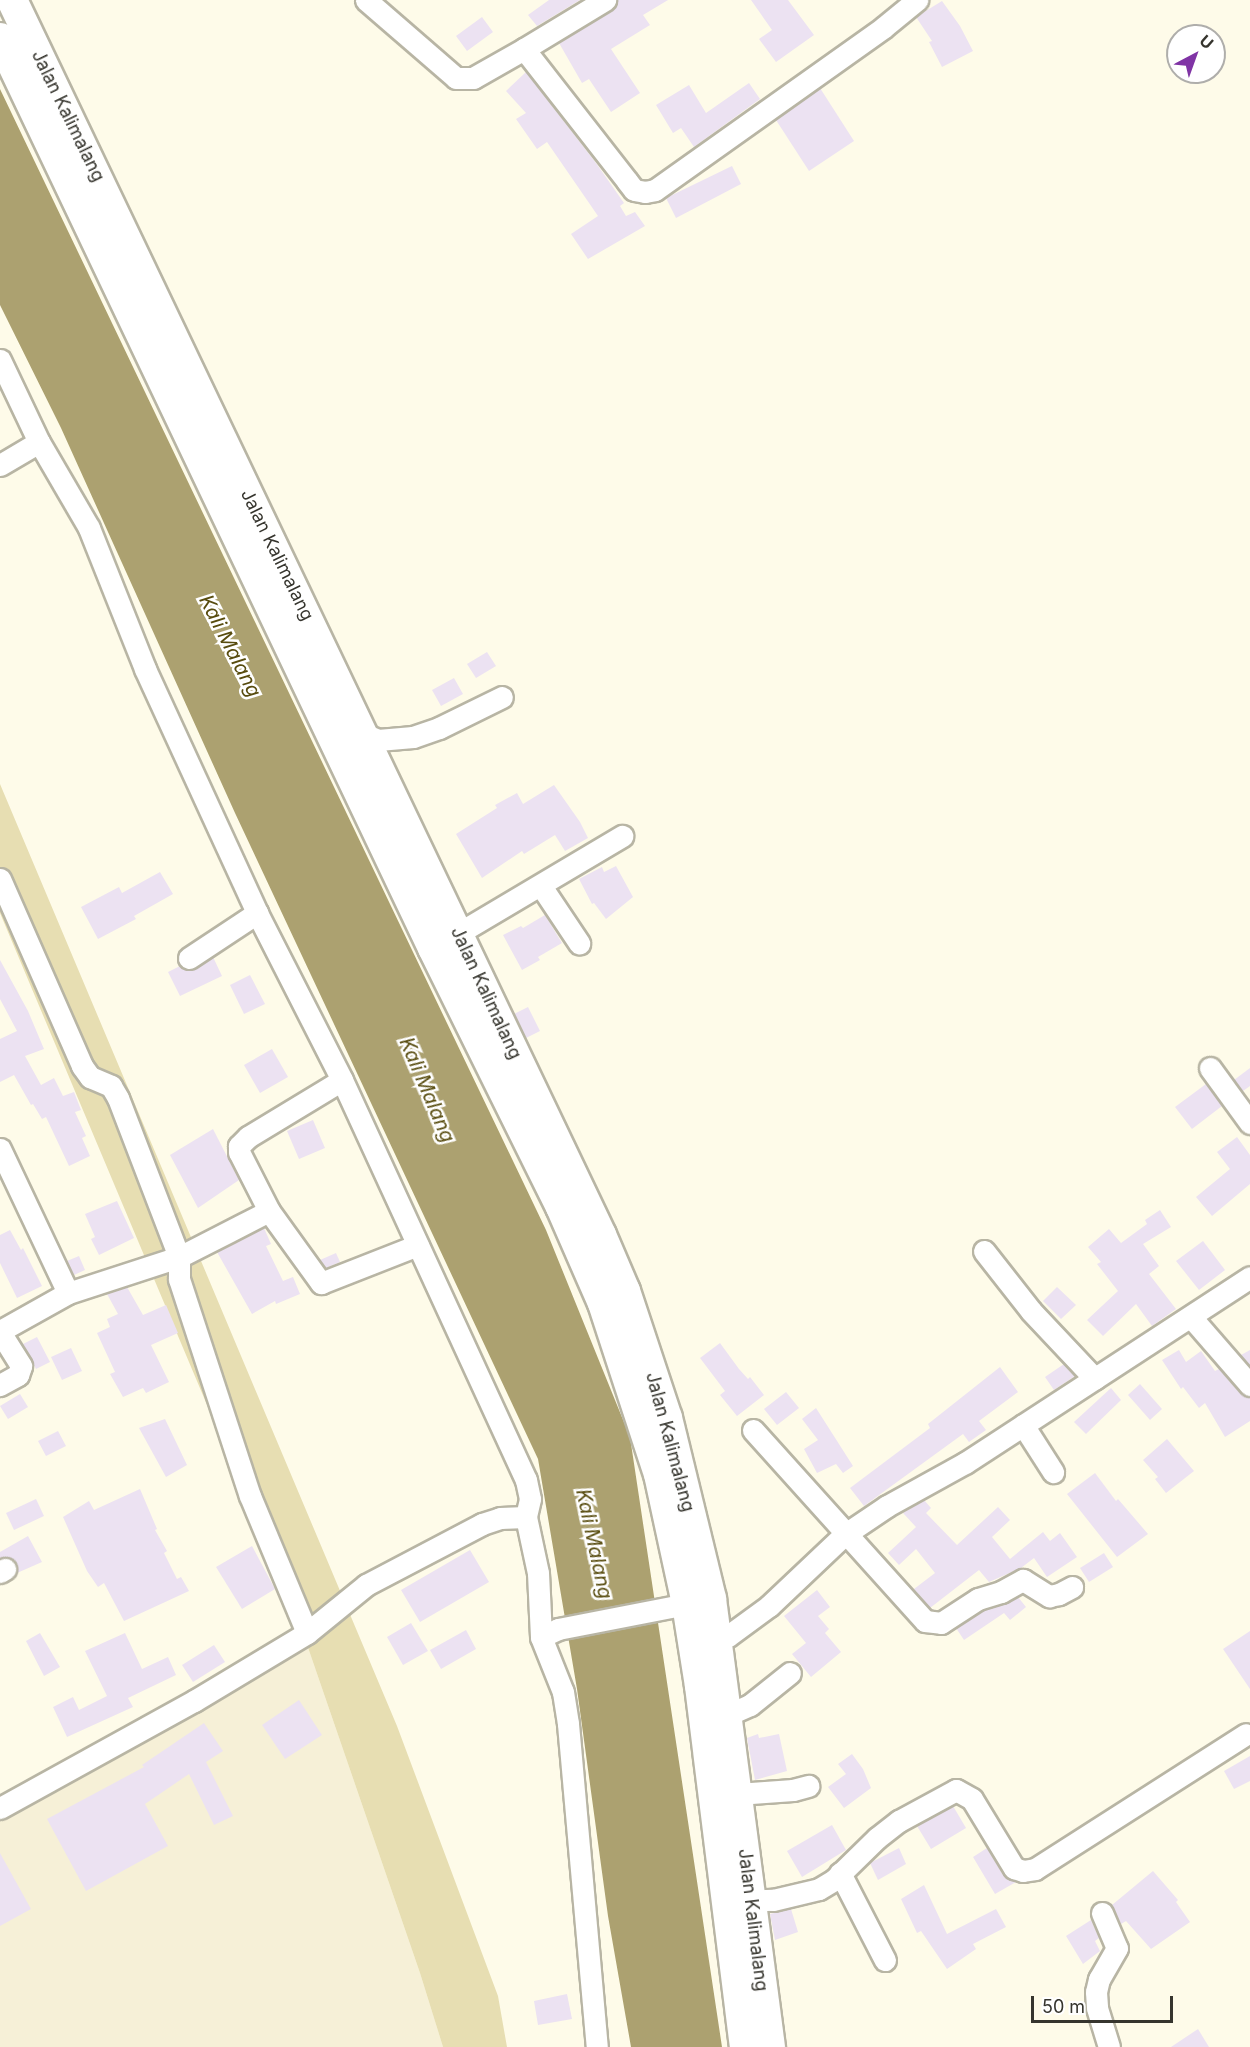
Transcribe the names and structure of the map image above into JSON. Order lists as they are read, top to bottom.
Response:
{
  "streets": {
    "main road": ["Jalan Kalimalang"]
  },
  "water": ["Kali Malang"],
  "scale_bar": "50 m",
  "north": "top right"
}
